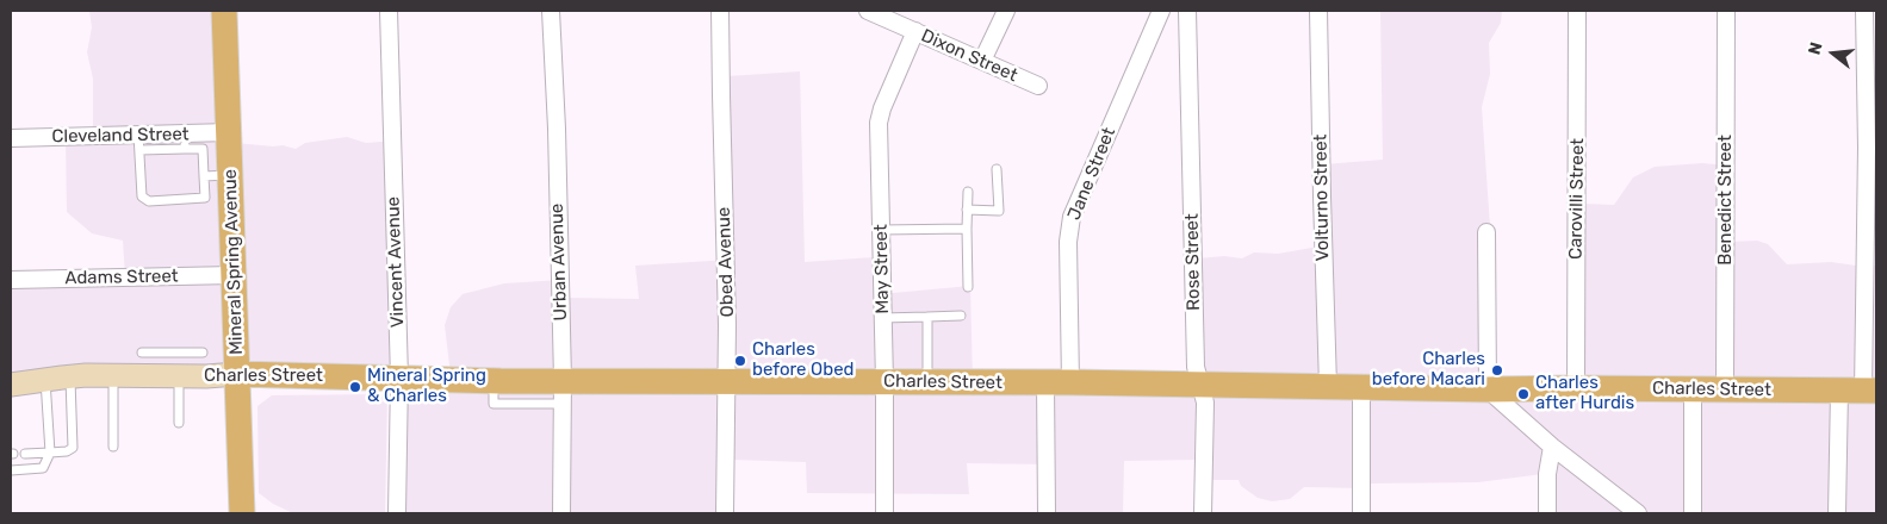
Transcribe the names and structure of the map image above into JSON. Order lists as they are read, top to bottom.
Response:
{
  "streets": {
    "main road": ["Mineral Spring Avenue", "Charles Street"],
    "street": [
      "Dixon Street",
      "Cleveland Street",
      "Jane Street",
      "Volturno Street",
      "Carovilli Street",
      "Benedict Street",
      "Vincent Avenue",
      "Urban Avenue",
      "Obed Avenue",
      "Rose Street",
      "May Street",
      "Adams Street"
    ]
  },
  "crossings": [
    ["Dixon Street", "May Street"],
    ["Cleveland Street", "Mineral Spring Avenue"],
    ["Jane Street", "Charles Street"],
    ["Volturno Street", "Charles Street"],
    ["Carovilli Street", "Charles Street"],
    ["Benedict Street", "Charles Street"],
    ["Mineral Spring Avenue", "Adams Street"],
    ["Mineral Spring Avenue", "Charles Street"],
    ["Vincent Avenue", "Charles Street"],
    ["Urban Avenue", "Charles Street"],
    ["Obed Avenue", "Charles Street"],
    ["Rose Street", "Charles Street"],
    ["May Street", "Charles Street"]
  ],
  "places": [
    "Charles before Obed",
    "Charles before Macari",
    "Mineral Spring & Charles",
    "Charles after Hurdis"
  ],
  "north": "left"
}
